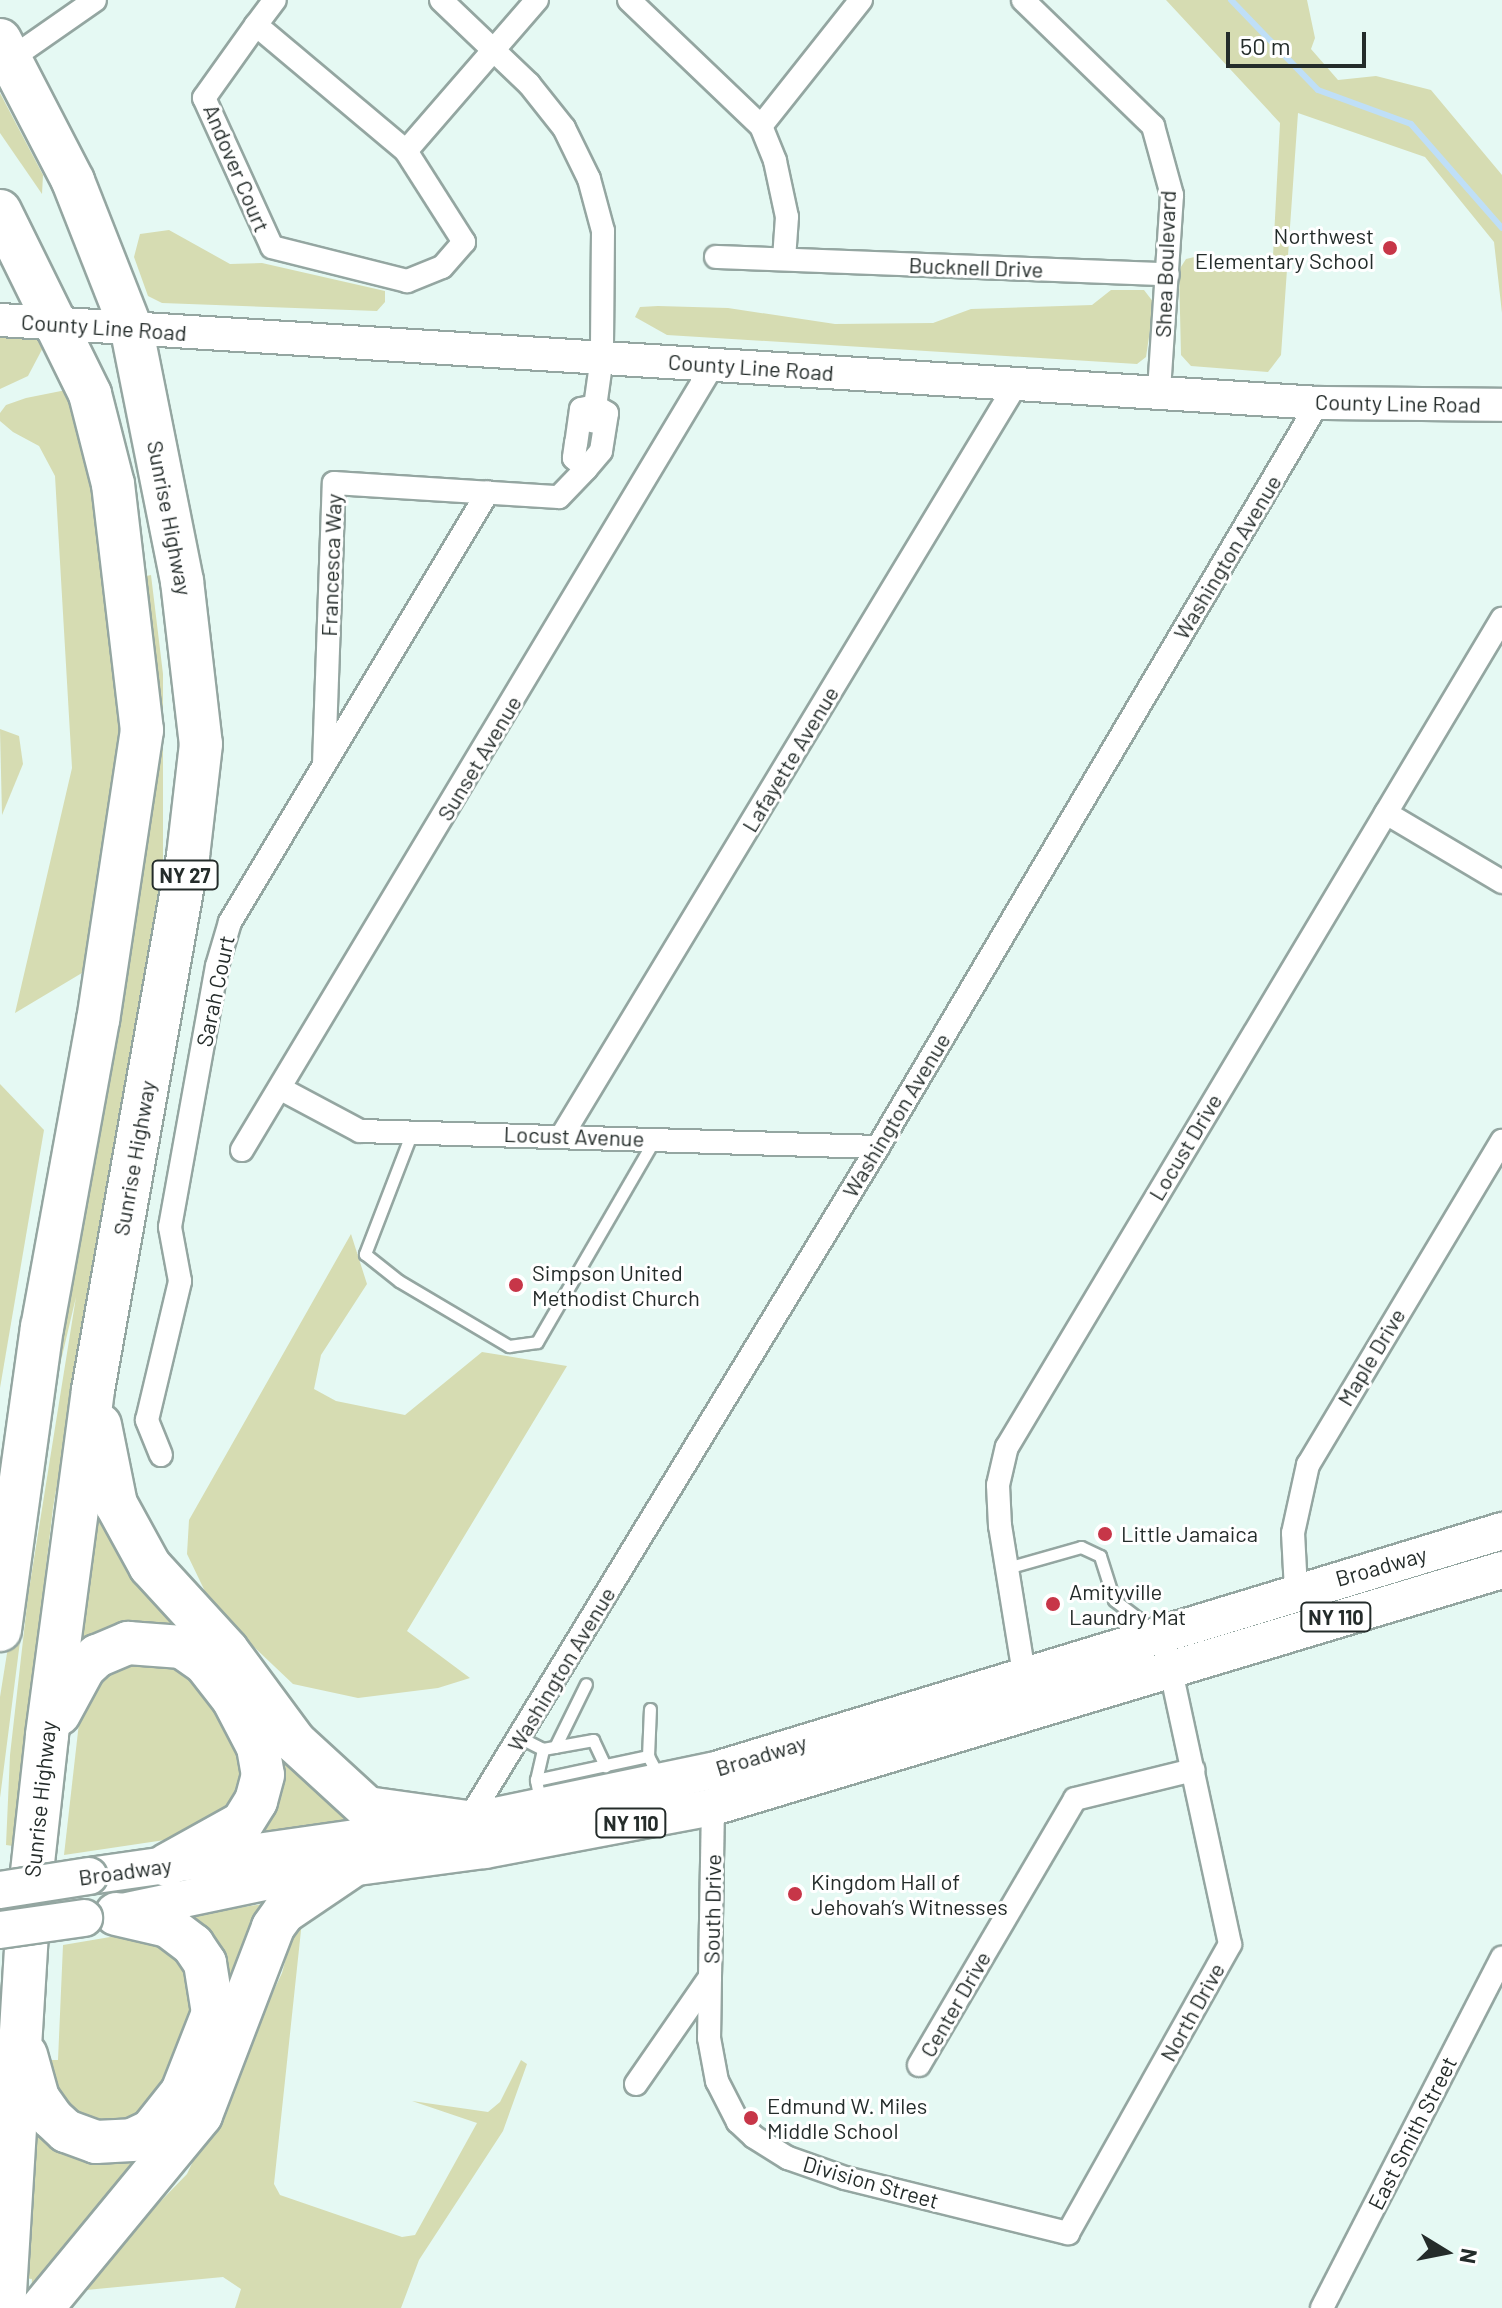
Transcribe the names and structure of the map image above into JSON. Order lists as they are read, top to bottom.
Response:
{
  "streets": {
    "highway": ["Sunrise Highway", "NY 27"],
    "main road": ["County Line Road", "Broadway", "NY 110"],
    "street": [
      "Andover Court",
      "Shea Boulevard",
      "Bucknell Drive",
      "Washington Avenue",
      "Francesca Way",
      "Sunset Avenue",
      "Lafayette Avenue",
      "Sarah Court",
      "Locust Avenue",
      "Locust Drive",
      "Maple Drive",
      "South Drive",
      "Center Drive",
      "North Drive",
      "East Smith Street",
      "Division Street"
    ]
  },
  "crossings": [
    ["Shea Boulevard", "Bucknell Drive"],
    ["Shea Boulevard", "County Line Road"],
    ["County Line Road", "Sunrise Highway"],
    ["County Line Road", "Washington Avenue"],
    ["County Line Road", "Francesca Way"],
    ["County Line Road", "Sunset Avenue"],
    ["County Line Road", "Lafayette Avenue"],
    ["County Line Road", "NY 27"],
    ["Washington Avenue", "Locust Avenue"],
    ["Washington Avenue", "Broadway"],
    ["Francesca Way", "Sarah Court"],
    ["Sunset Avenue", "Locust Avenue"],
    ["Lafayette Avenue", "Locust Avenue"],
    ["Locust Drive", "Broadway"],
    ["Maple Drive", "Broadway"],
    ["Broadway", "South Drive"],
    ["Broadway", "North Drive"],
    ["South Drive", "Division Street"],
    ["Center Drive", "North Drive"],
    ["North Drive", "Division Street"]
  ],
  "places": [
    "Northwest Elementary School",
    "Simpson United Methodist Church",
    "Little Jamaica",
    "Amityville Laundry Mat",
    "Kingdom Hall of Jehovah’s Witnesses",
    "Edmund W. Miles Middle School"
  ],
  "scale_bar": "50 m",
  "north": "right"
}
